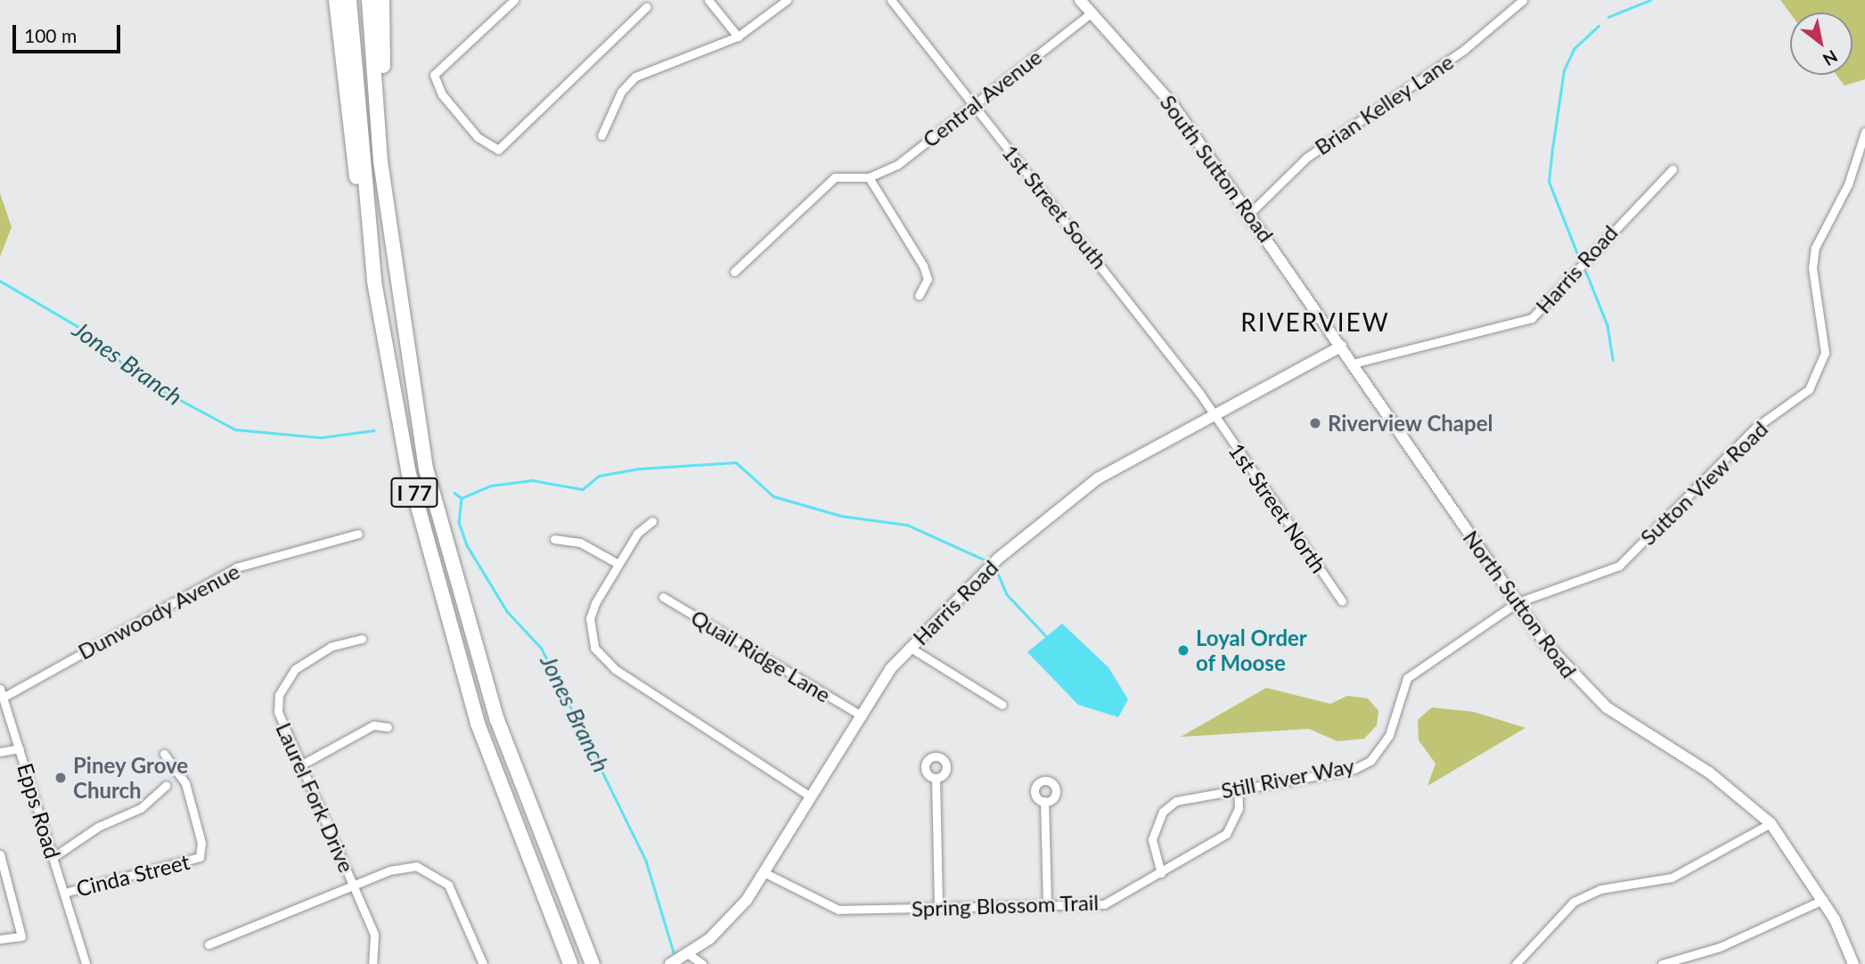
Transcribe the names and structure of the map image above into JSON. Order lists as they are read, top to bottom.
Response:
{
  "streets": {
    "highway": ["I 77"],
    "main road": ["South Sutton Road", "Harris Road", "North Sutton Road"],
    "street": [
      "Central Avenue",
      "Brian Kelley Lane",
      "1st Street South",
      "Sutton View Road",
      "1st Street North",
      "Dunwoody Avenue",
      "Quail Ridge Lane",
      "Still River Way",
      "Laurel Fork Drive",
      "Epps Road",
      "Cinda Street",
      "Spring Blossom Trail"
    ]
  },
  "crossings": [
    ["Central Avenue", "South Sutton Road"],
    ["Central Avenue", "1st Street South"],
    ["Brian Kelley Lane", "South Sutton Road"],
    ["South Sutton Road", "Harris Road"],
    ["South Sutton Road", "North Sutton Road"],
    ["1st Street South", "Harris Road"],
    ["1st Street South", "1st Street North"],
    ["Harris Road", "1st Street North"],
    ["Harris Road", "North Sutton Road"],
    ["Harris Road", "Quail Ridge Lane"],
    ["Harris Road", "Spring Blossom Trail"],
    ["Sutton View Road", "North Sutton Road"],
    ["Sutton View Road", "Still River Way"],
    ["North Sutton Road", "Still River Way"],
    ["Still River Way", "Spring Blossom Trail"],
    ["Epps Road", "Cinda Street"]
  ],
  "districts": ["RIVERVIEW"],
  "water": ["Jones Branch"],
  "places": ["Riverview Chapel", "Loyal Order of Moose", "Piney Grove Church"],
  "scale_bar": "100 m",
  "north": "bottom right"
}
